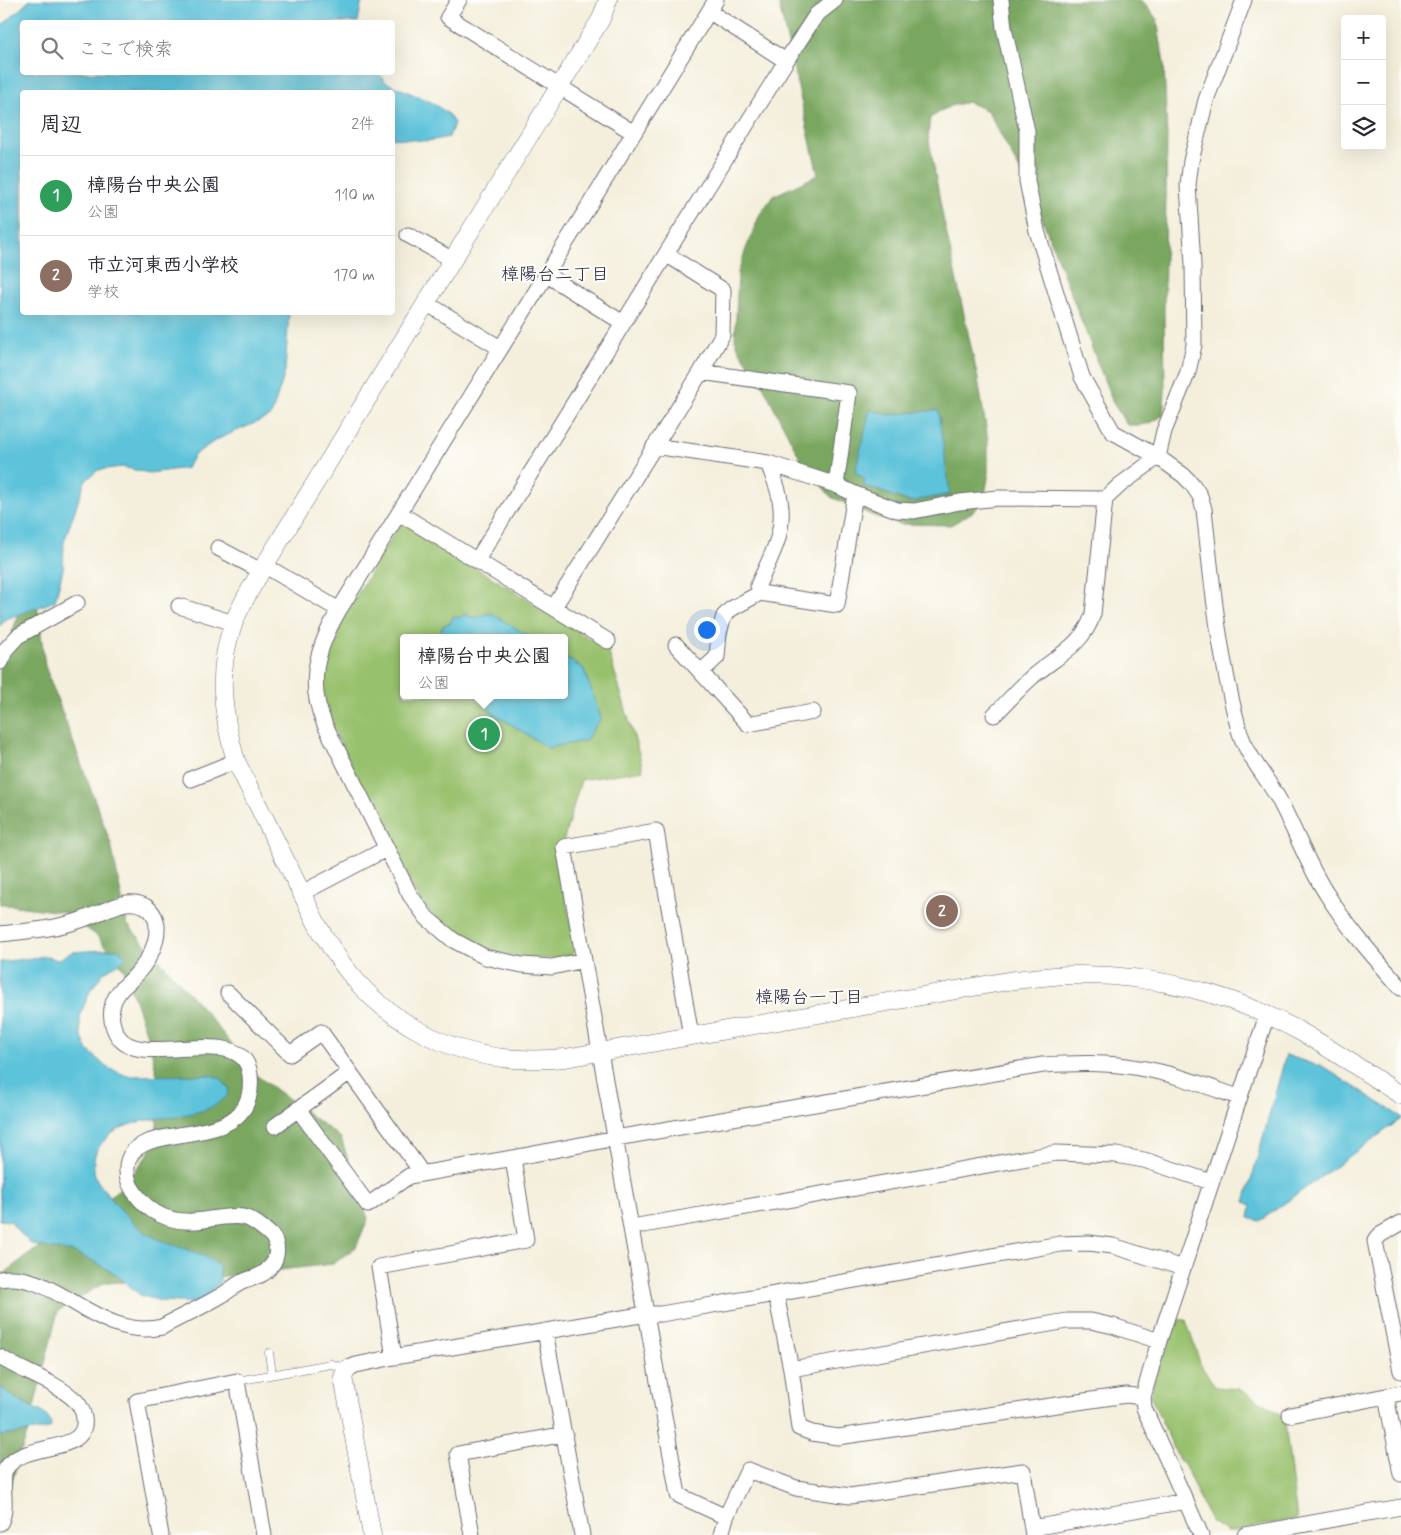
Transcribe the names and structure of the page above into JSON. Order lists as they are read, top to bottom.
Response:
{
  "districts": ["樟陽台二丁目", "樟陽台一丁目"],
  "page": {
    "map_buttons": ["+", "−"],
    "search": "ここで検索",
    "heading": ["周辺", "2件"],
    "list": [
      {
        "mark": "1",
        "name": "樟陽台中央公園",
        "note": "公園",
        "value": "110 m"
      },
      {
        "mark": "2",
        "name": "市立河東西小学校",
        "note": "学校",
        "value": "170 m"
      }
    ],
    "popup": ["樟陽台中央公園", "公園"],
    "pins": ["1", "2"]
  }
}
